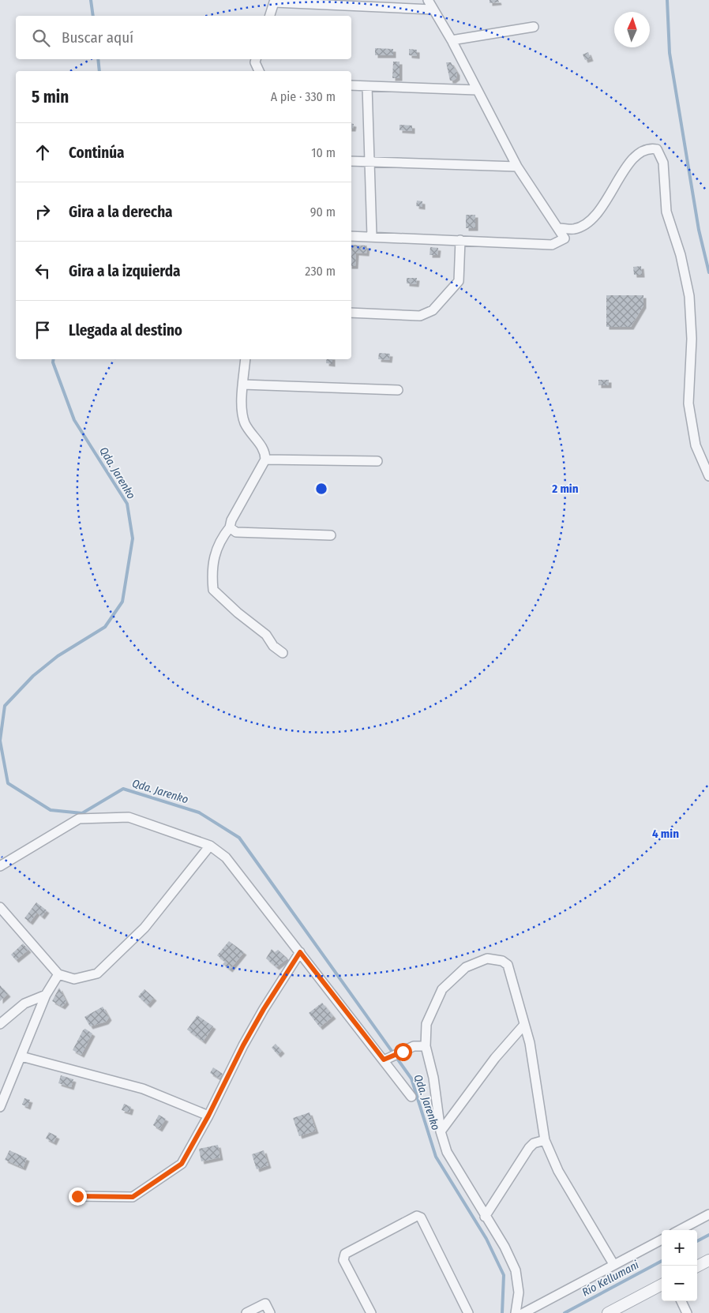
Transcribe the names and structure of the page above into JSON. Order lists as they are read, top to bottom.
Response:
{
  "water": ["Qda. Jarenko", "Río Kellumani"],
  "north": "top",
  "page": {
    "search": "Buscar aquí",
    "heading": ["5 min", "A pie · 330 m"],
    "list": [
      ["Continúa", "10 m"],
      ["Gira a la derecha", "90 m"],
      ["Gira a la izquierda", "230 m"],
      "Llegada al destino"
    ],
    "map_buttons": ["+", "−"]
  },
  "rings": ["2 min", "4 min"]
}
